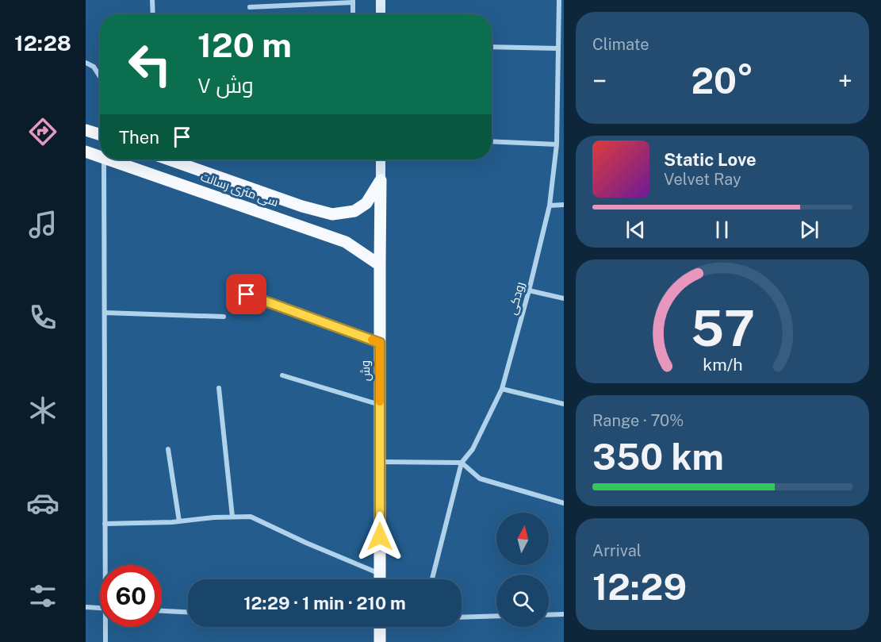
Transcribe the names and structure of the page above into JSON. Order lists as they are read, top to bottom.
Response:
{
  "streets": {
    "main road": ["سی متری رسالت", "وش"],
    "street": ["رودکی"]
  },
  "crossings": [
    ["سی متری رسالت", "وش"]
  ],
  "north": "top",
  "page": {
    "tabs": "12:28",
    "tile": [
      "Climate",
      ["Range · 70%", "350 km"],
      ["Arrival", "12:29"]
    ],
    "turn": ["120 m", "وش ۷"],
    "heat": ["−", "20°", "+"],
    "then": "Then",
    "song": ["Static Love", "Velvet Ray"],
    "limit": "60",
    "trip": "12:29 · 1 min · 210 m",
    "gauge": ["57", "km/h"]
  }
}
